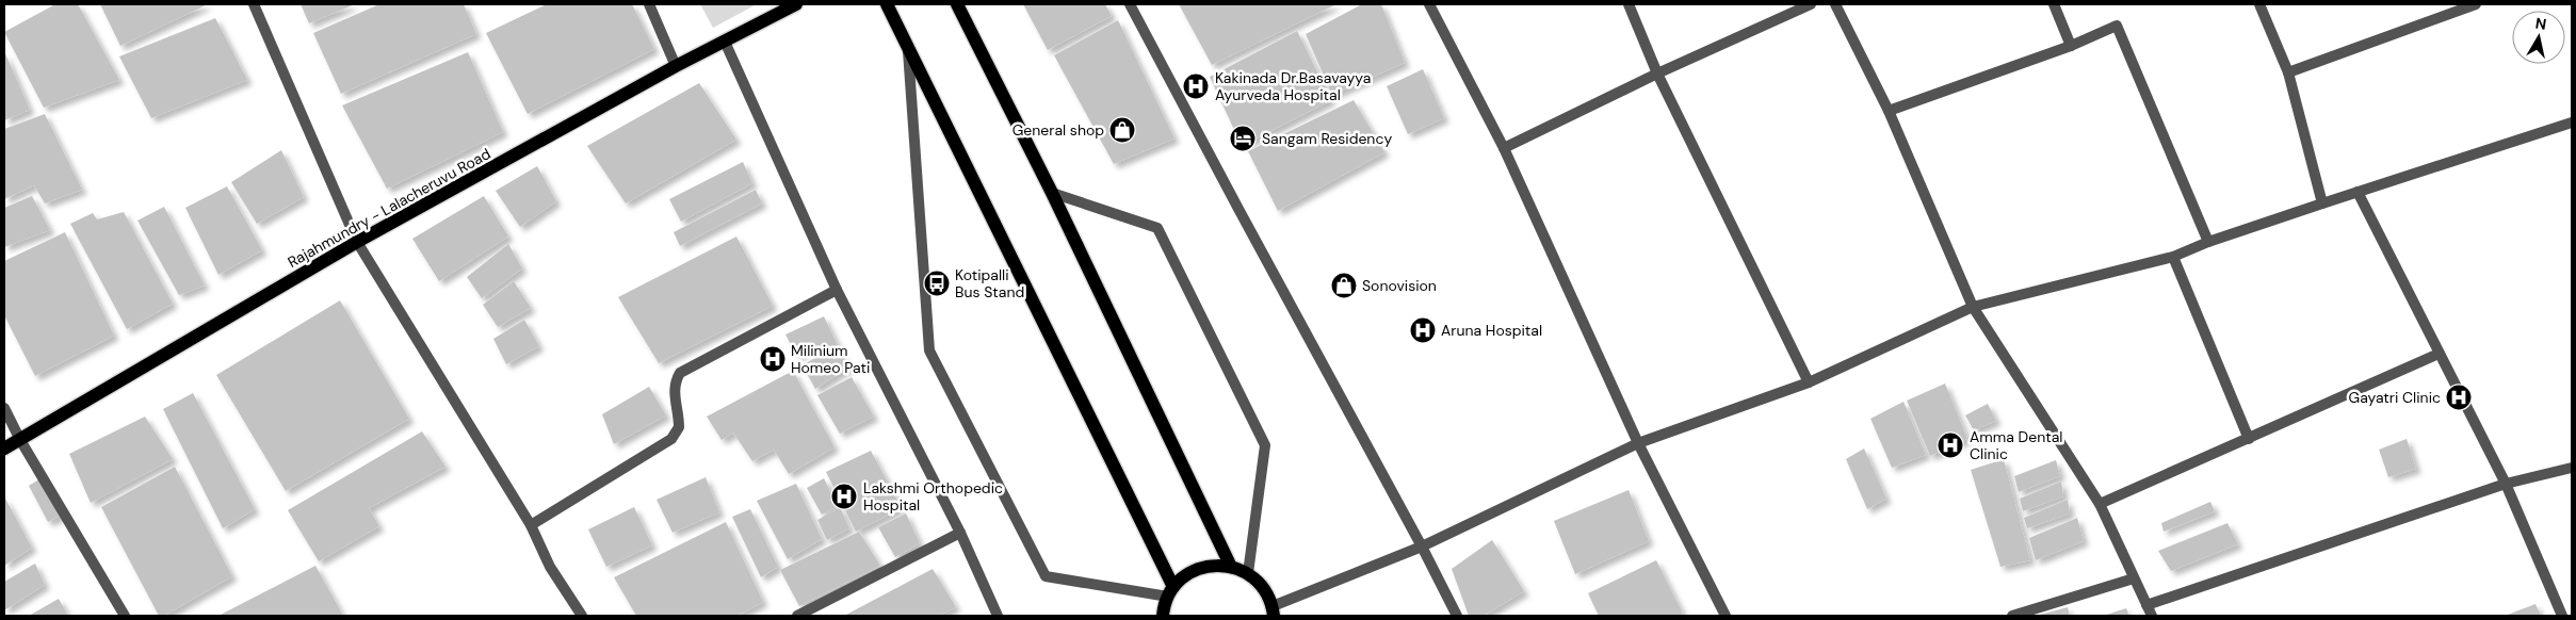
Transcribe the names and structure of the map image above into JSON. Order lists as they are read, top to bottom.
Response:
{
  "streets": {
    "main road": ["Rajahmundry - Lalacheruvu Road"]
  },
  "places": {
    "hospital": [
      "Kakinada Dr.Basavayya Ayurveda Hospital",
      "Aruna Hospital",
      "Milinium Homeo Pati",
      "Gayatri Clinic",
      "Amma Dental Clinic",
      "Lakshmi Orthopedic Hospital"
    ],
    "shop": ["General shop", "Sonovision"],
    "hotel": ["Sangam Residency"],
    "bus stop": ["Kotipalli Bus Stand"]
  },
  "north": "top"
}
